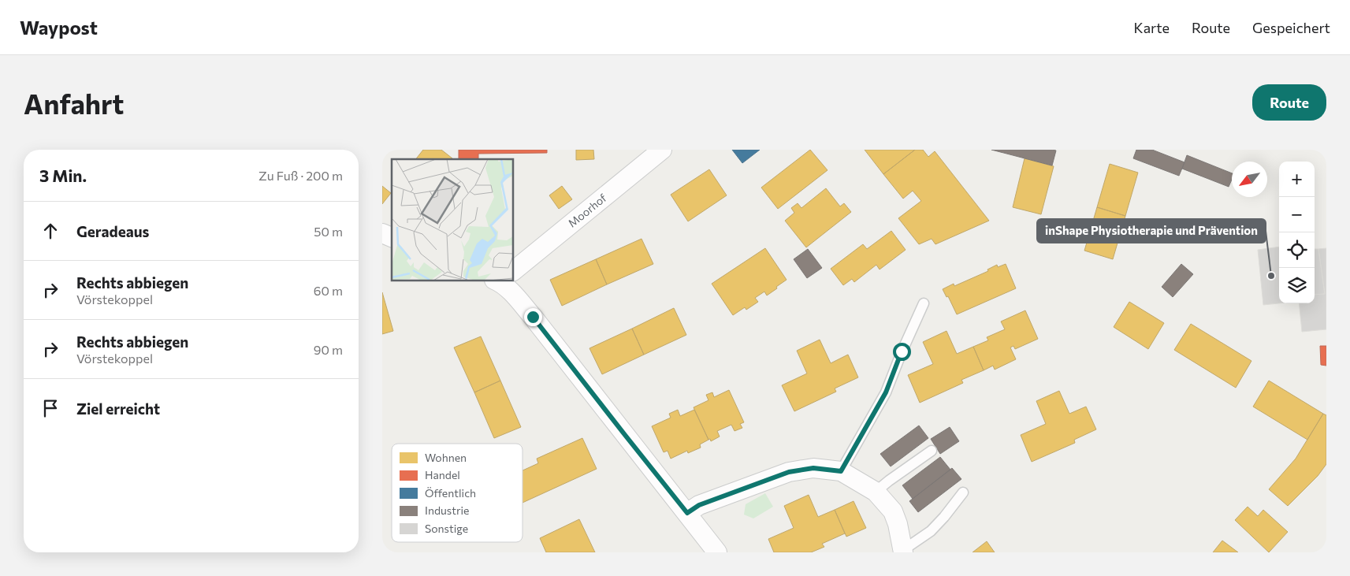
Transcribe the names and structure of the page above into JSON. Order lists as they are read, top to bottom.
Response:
{
  "streets": {
    "street": ["Moorhof"]
  },
  "places": ["inShape Physiotherapie und Prävention"],
  "legend": [
    "Wohnen",
    "Handel",
    "Öffentlich",
    "Industrie",
    "Sonstige"
  ],
  "north": "bottom left",
  "page": {
    "header": "Waypost",
    "nav": ["Karte", "Route", "Gespeichert"],
    "buttons": "Route",
    "title": "Anfahrt",
    "heading": ["3 Min.", "Zu Fuß · 200 m"],
    "map_buttons": ["+", "−"],
    "list": [
      ["Geradeaus", "50 m"],
      ["Rechts abbiegen", "Vörstekoppel", "60 m"],
      ["Rechts abbiegen", "Vörstekoppel", "90 m"],
      "Ziel erreicht"
    ]
  }
}
